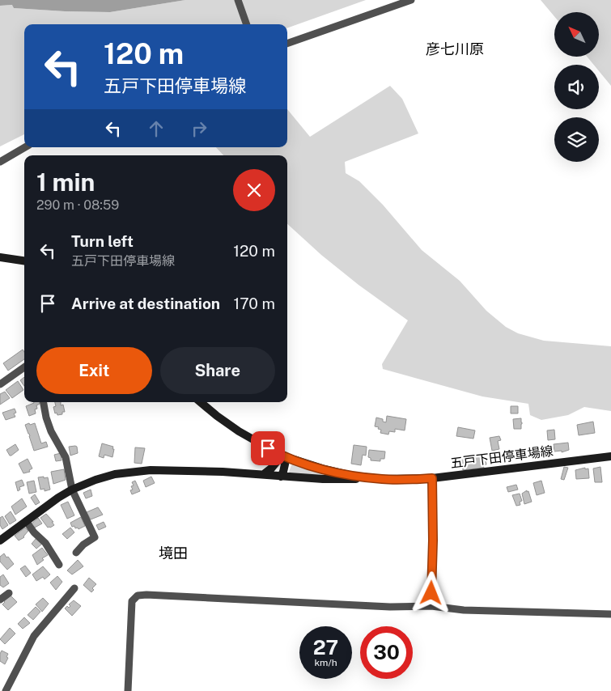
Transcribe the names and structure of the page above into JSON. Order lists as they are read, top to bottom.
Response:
{
  "streets": {
    "main road": ["五戸下田停車場線"]
  },
  "districts": ["彦七川原", "境田"],
  "north": "top left",
  "page": {
    "turn": ["120 m", "五戸下田停車場線"],
    "heading": ["1 min", "290 m · 08:59"],
    "list": [
      {
        "name": "Turn left",
        "note": "五戸下田停車場線",
        "value": "120 m"
      },
      {
        "name": "Arrive at destination",
        "value": "170 m"
      }
    ],
    "buttons": ["Exit", "Share"],
    "speed": "27 km/h",
    "limit": "30"
  }
}
